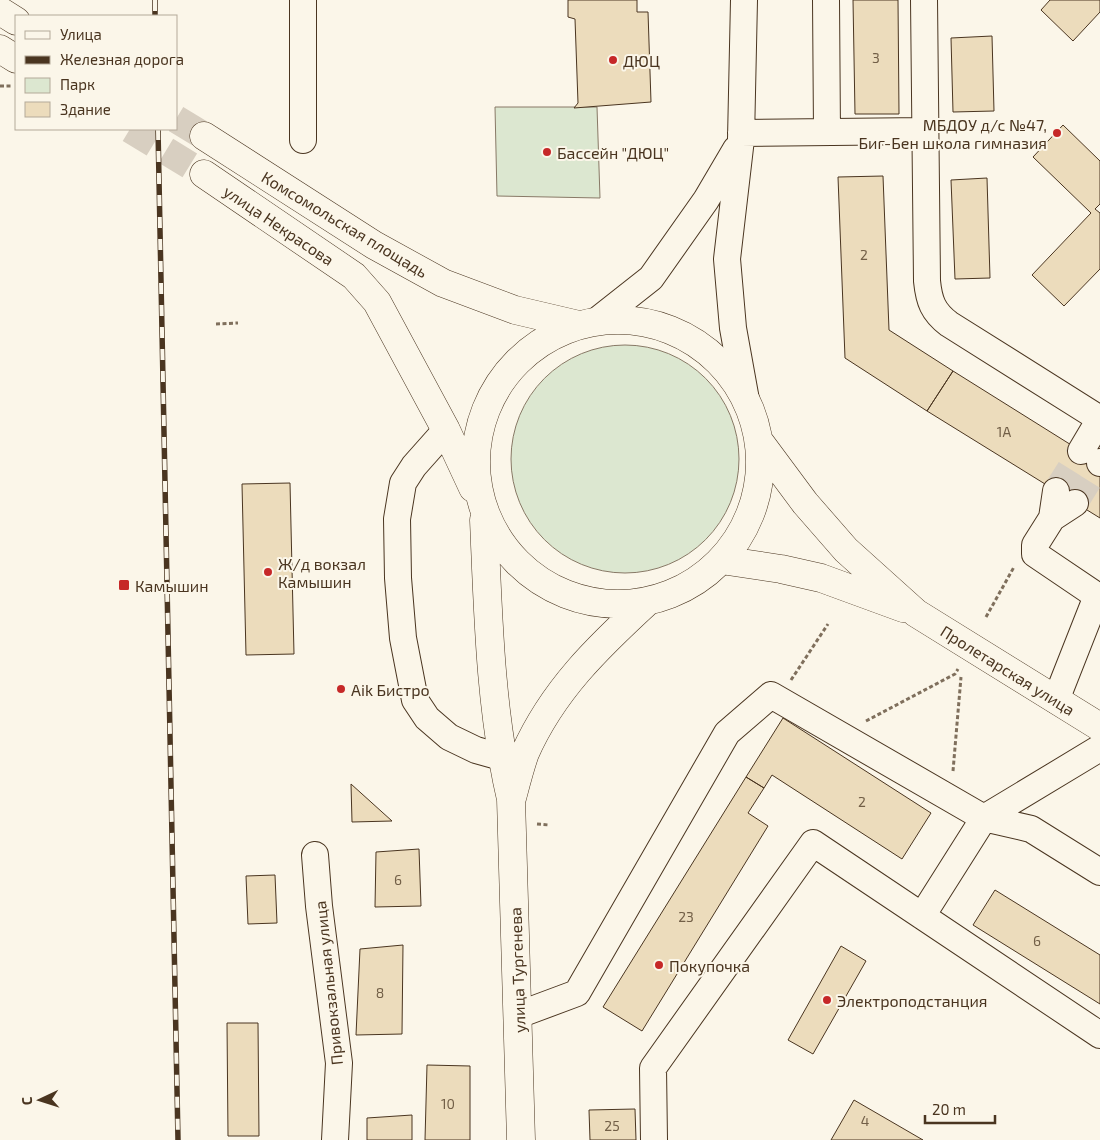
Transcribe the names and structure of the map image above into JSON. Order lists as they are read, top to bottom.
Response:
{
  "streets": {
    "main road": [
      "Комсомольская площадь",
      "улица Некрасова",
      "Пролетарская улица",
      "улица Тургенева"
    ],
    "street": ["Привокзальная улица"]
  },
  "crossings": [
    ["Комсомольская площадь", "улица Некрасова"],
    ["Комсомольская площадь", "Пролетарская улица"]
  ],
  "places": {
    "other": [
      "ДЮЦ",
      "МБДОУ д/с №47, Биг-Бен школа гимназия",
      "Бассейн \"ДЮЦ\"",
      "Ж/д вокзал Камышин",
      "Aik Бистро",
      "Покупочка",
      "Электроподстанция"
    ],
    "transit": ["Камышин"]
  },
  "house_numbers": [
    "3",
    "2",
    "1А",
    "2",
    "6",
    "23",
    "6",
    "8",
    "10",
    "4",
    "25"
  ],
  "legend": [
    "Улица",
    "Железная дорога",
    "Парк",
    "Здание"
  ],
  "scale_bar": "20 m",
  "north": "left"
}
